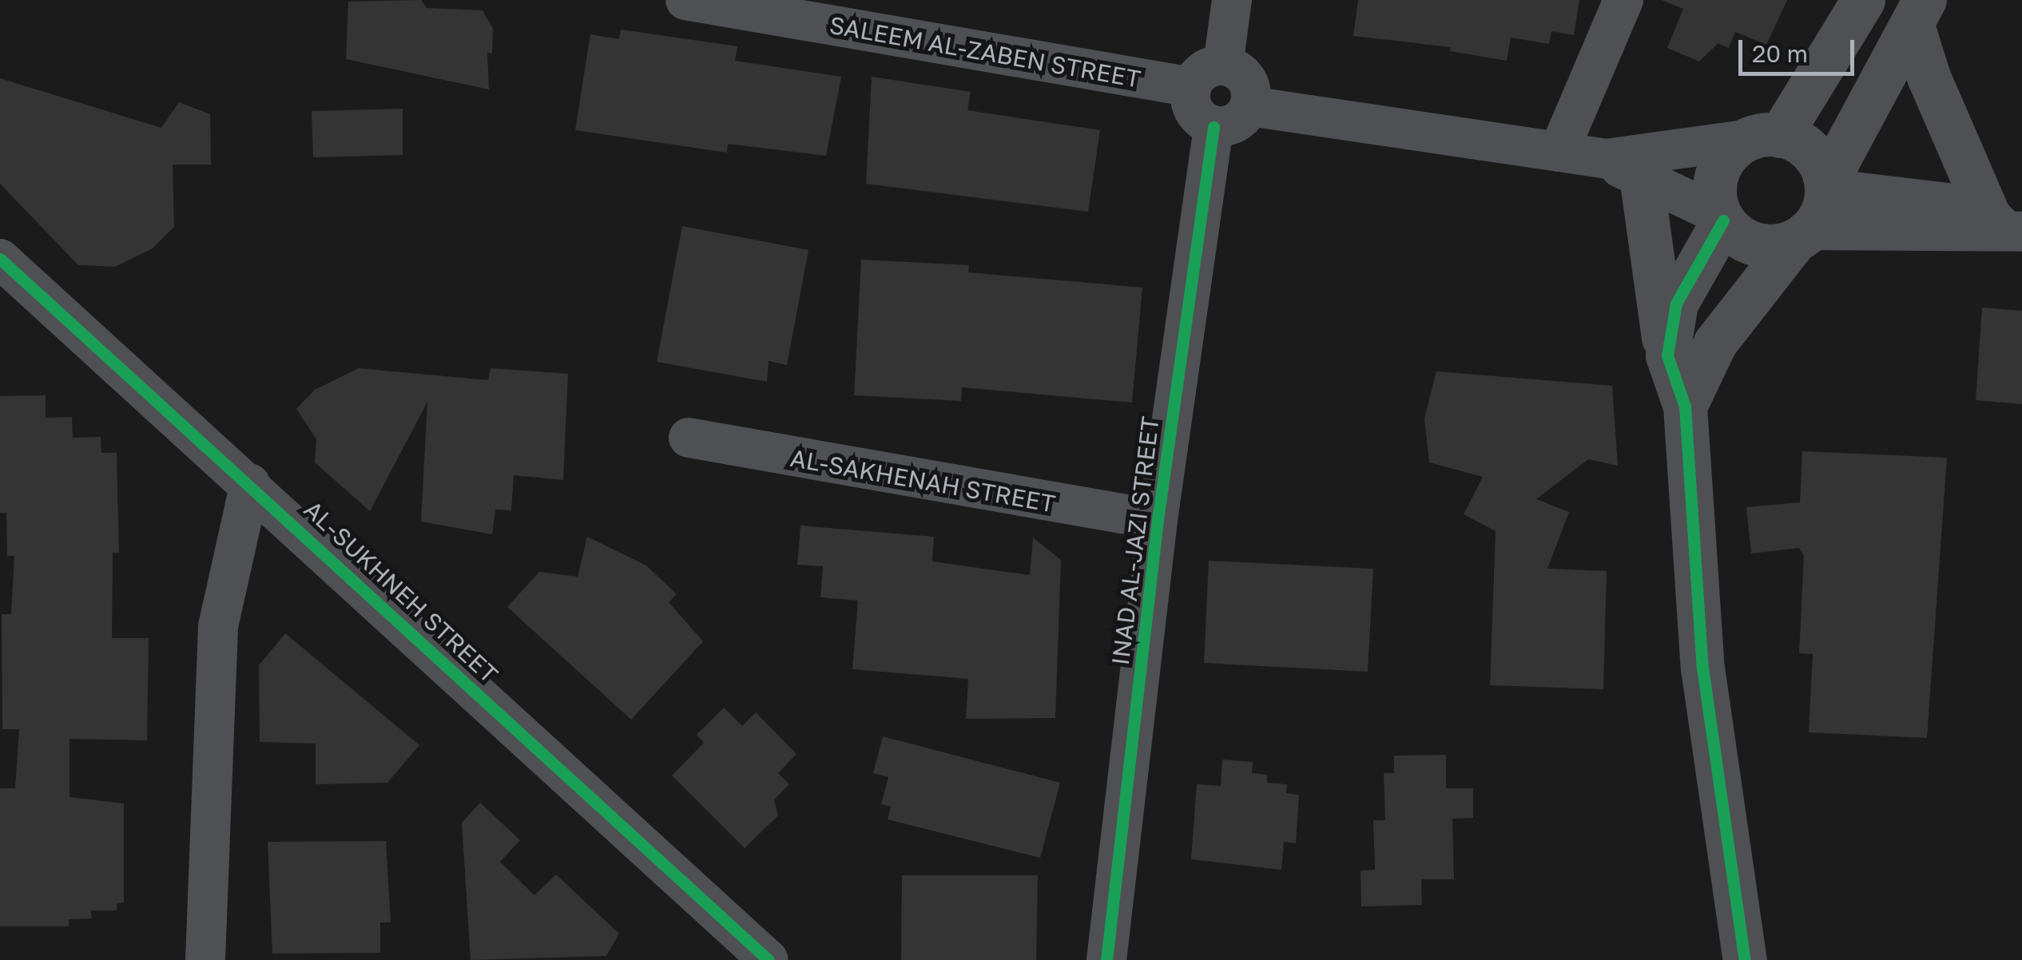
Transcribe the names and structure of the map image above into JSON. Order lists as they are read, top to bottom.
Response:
{
  "streets": {
    "street": [
      "SALEEM AL-ZABEN STREET",
      "AL-SAKHENAH STREET",
      "INAD AL-JAZI STREET",
      "AL-SUKHNEH STREET"
    ]
  },
  "crossings": [
    ["SALEEM AL-ZABEN STREET", "INAD AL-JAZI STREET"],
    ["AL-SAKHENAH STREET", "INAD AL-JAZI STREET"]
  ],
  "scale_bar": "20 m"
}
